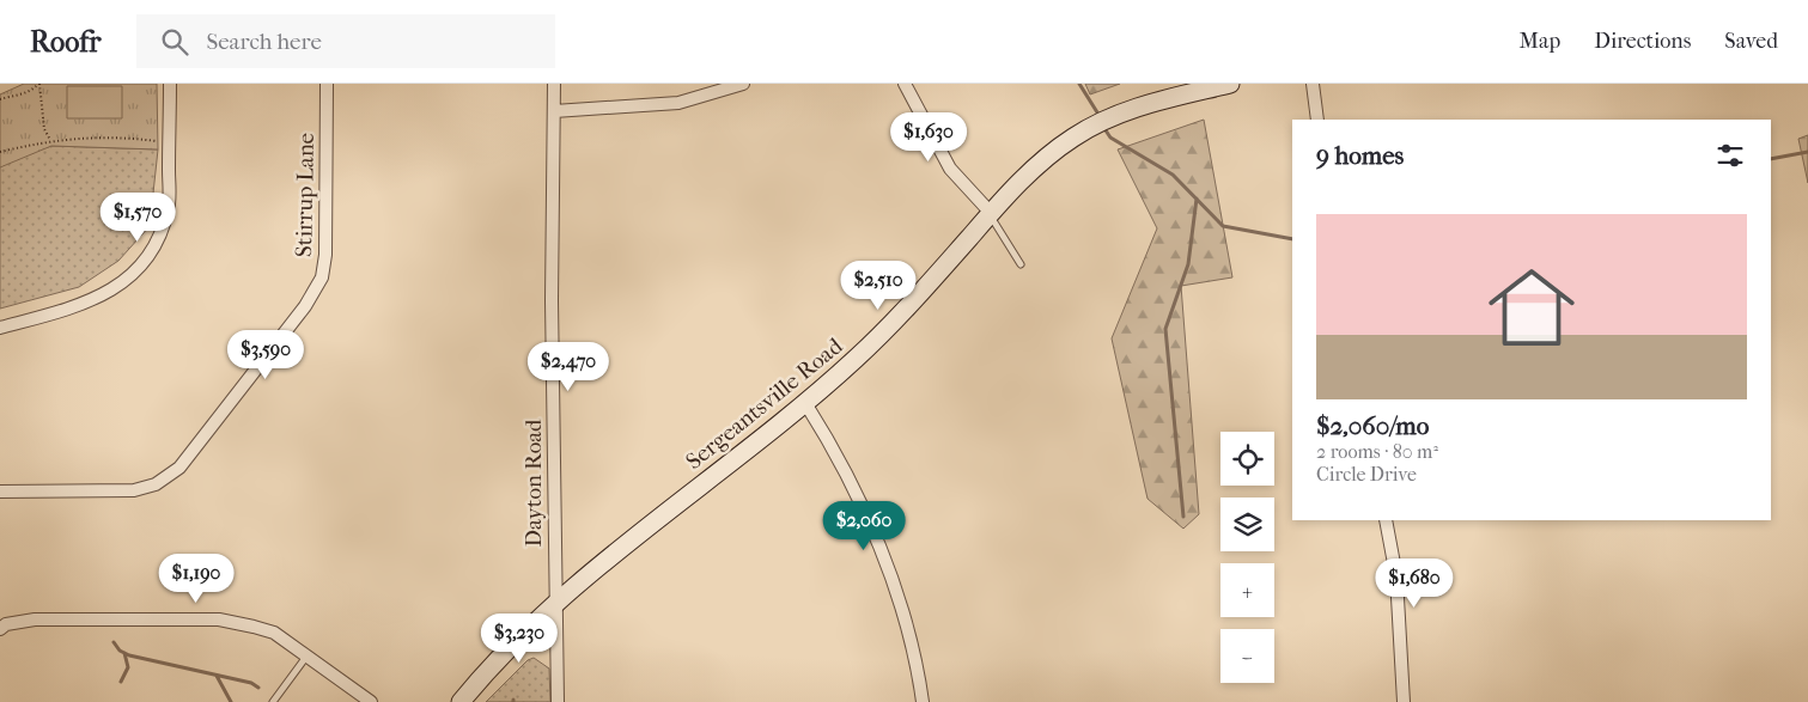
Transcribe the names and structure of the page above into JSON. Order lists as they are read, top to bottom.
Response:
{
  "streets": {
    "main road": ["Sergeantsville Road"],
    "street": ["Stirrup Lane", "Dayton Road"]
  },
  "crossings": [
    ["Sergeantsville Road", "Dayton Road"]
  ],
  "page": {
    "header": "Roofr",
    "search": "Search here",
    "nav": ["Map", "Directions", "Saved"],
    "price": [
      "$1,630",
      "$1,570",
      "$2,510",
      "$3,590",
      "$2,470",
      "$2,060",
      "$1,190",
      "$1,680",
      "$3,230"
    ],
    "heading": "9 homes",
    "list": [
      {
        "name": "$2,060/mo",
        "note": "2 rooms · 80 m² · Circle Drive"
      }
    ],
    "map_buttons": ["+", "−"]
  }
}
